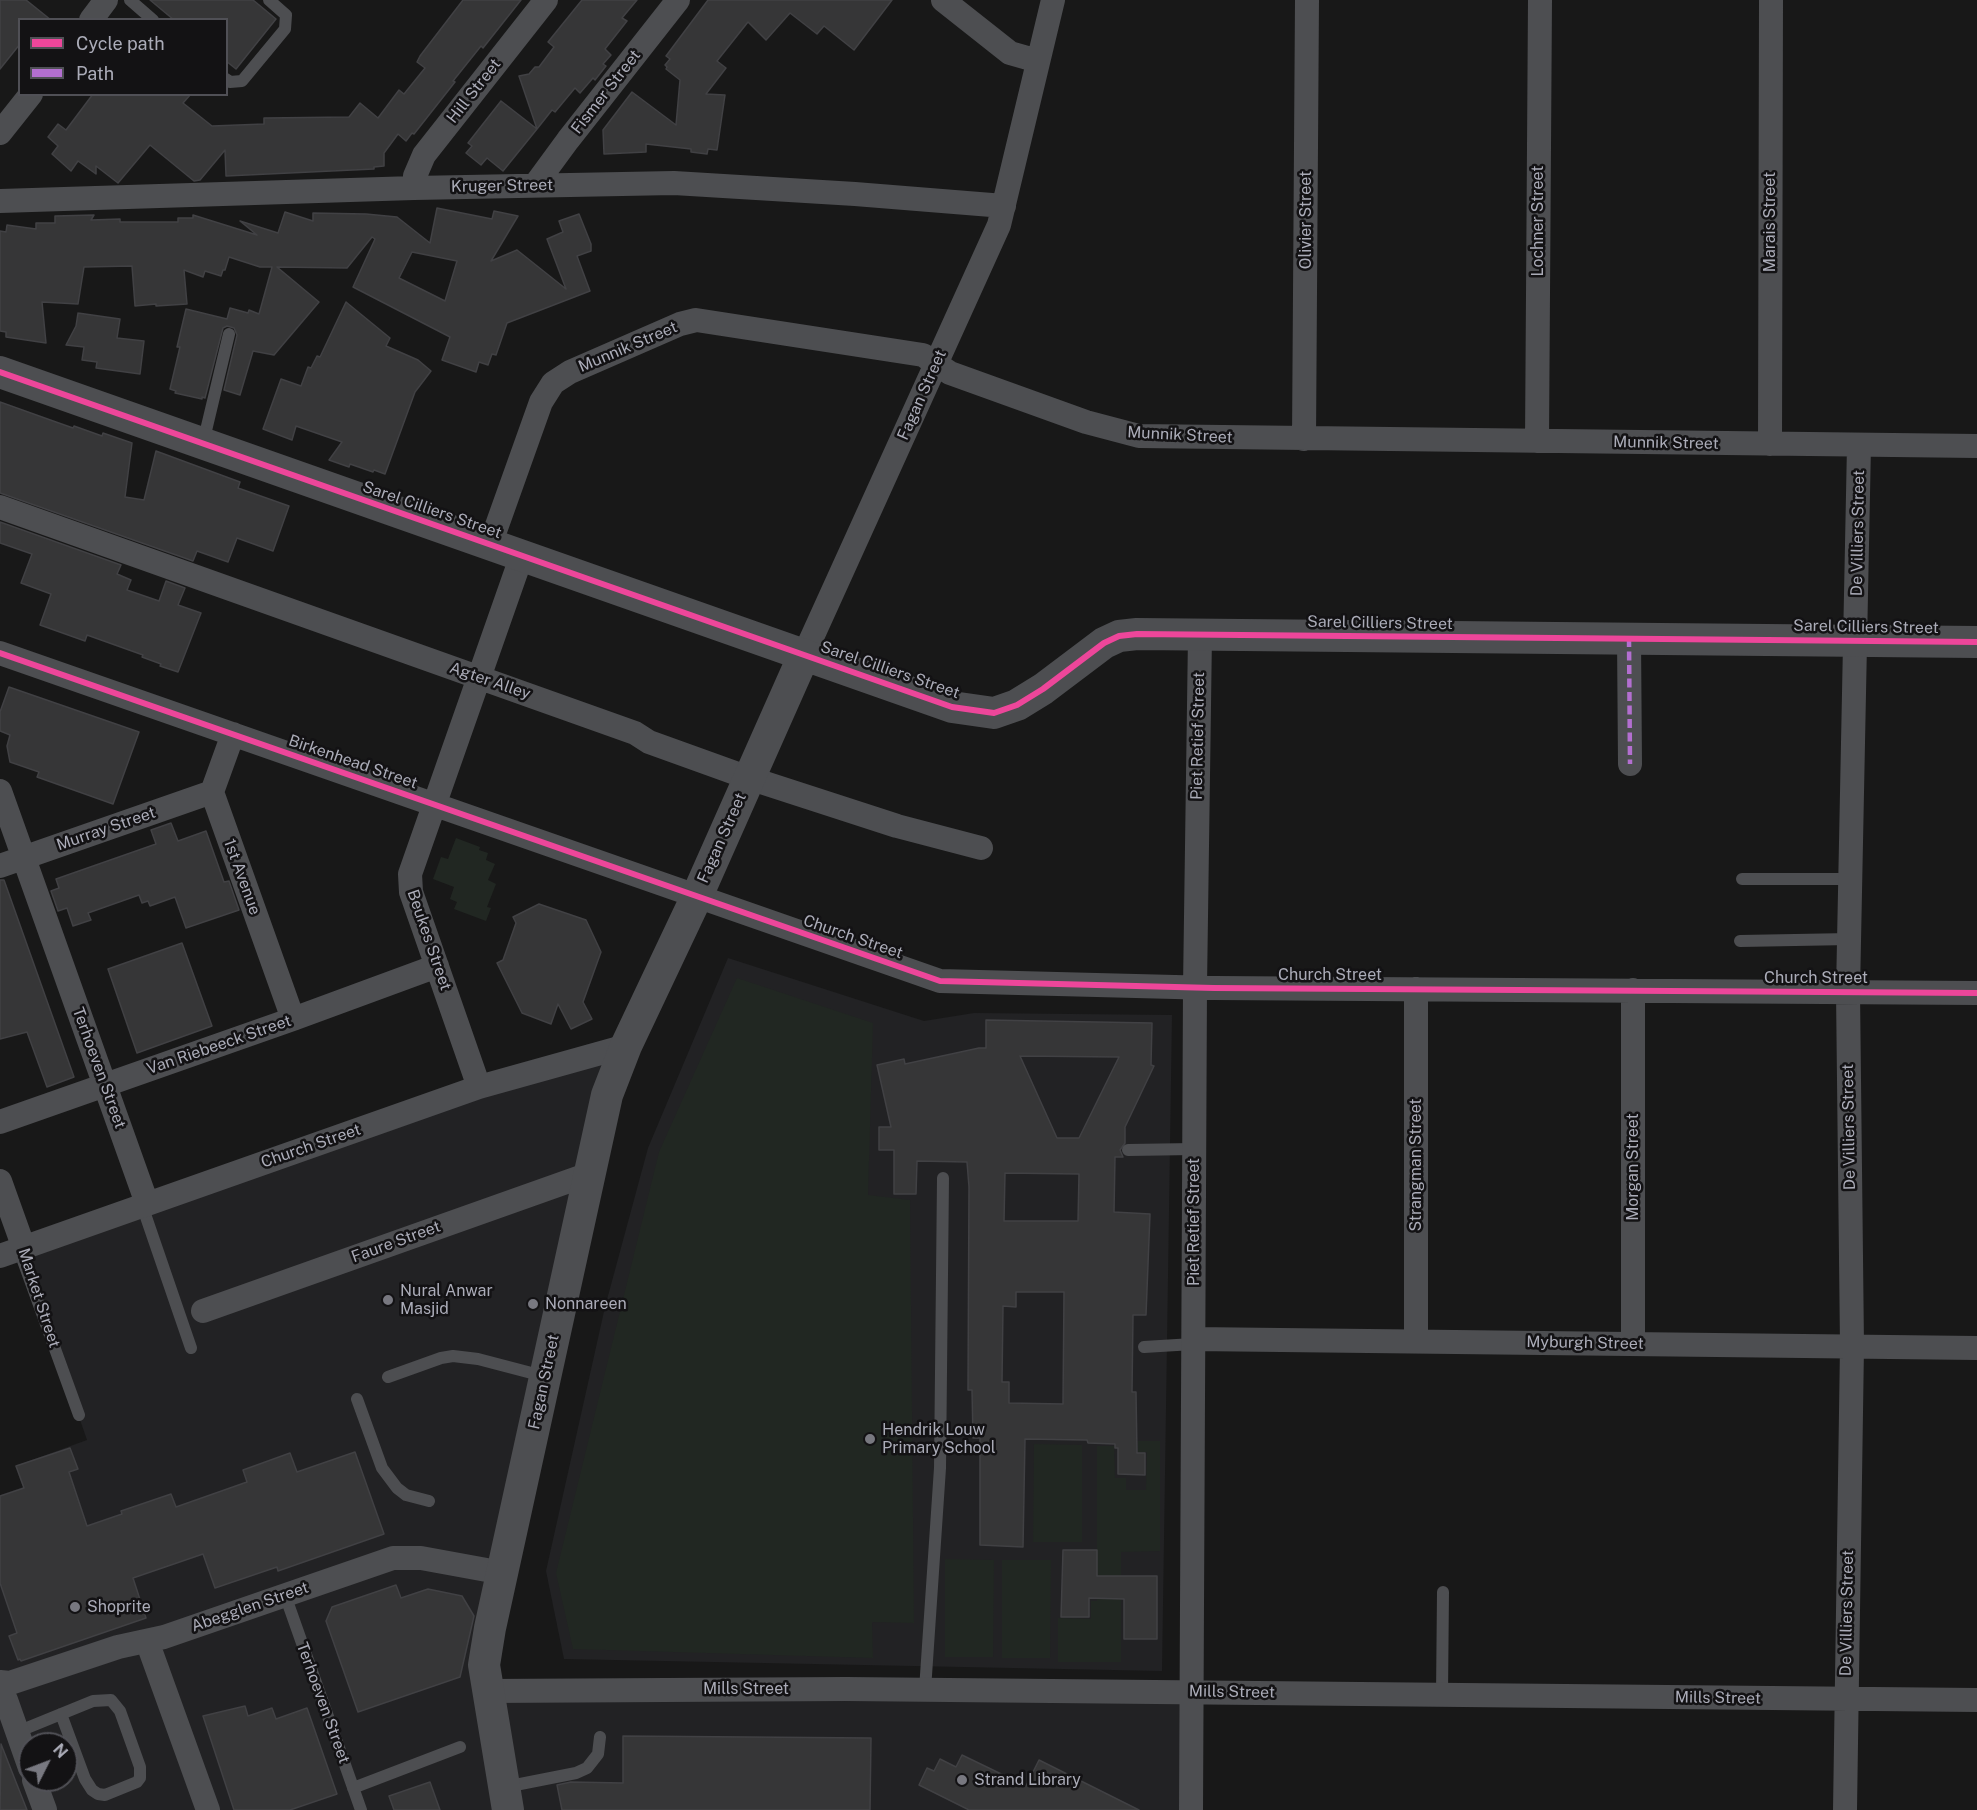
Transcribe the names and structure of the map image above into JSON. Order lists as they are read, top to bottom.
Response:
{
  "streets": {
    "street": [
      "Hill Street",
      "Fismer Street",
      "Kruger Street",
      "Olivier Street",
      "Lochner Street",
      "Marais Street",
      "Munnik Street",
      "Fagan Street",
      "Sarel Cilliers Street",
      "De Villiers Street",
      "Agter Alley",
      "Piet Retief Street",
      "Birkenhead Street",
      "Murray Street",
      "1st Avenue",
      "Church Street",
      "Beukes Street",
      "Van Riebeeck Street",
      "Terhoeven Street",
      "Strangman Street",
      "Morgan Street",
      "Faure Street",
      "Market Street",
      "Myburgh Street",
      "Abegglen Street",
      "Mills Street"
    ]
  },
  "crossings": [
    ["Hill Street", "Kruger Street"],
    ["Fismer Street", "Kruger Street"],
    ["Kruger Street", "Fagan Street"],
    ["Olivier Street", "Munnik Street"],
    ["Lochner Street", "Munnik Street"],
    ["Marais Street", "Munnik Street"],
    ["Munnik Street", "Fagan Street"],
    ["Munnik Street", "Sarel Cilliers Street"],
    ["Munnik Street", "De Villiers Street"],
    ["Fagan Street", "Sarel Cilliers Street"],
    ["Fagan Street", "Agter Alley"],
    ["Fagan Street", "Birkenhead Street"],
    ["Fagan Street", "Church Street"],
    ["Fagan Street", "Faure Street"],
    ["Fagan Street", "Abegglen Street"],
    ["Fagan Street", "Mills Street"],
    ["Sarel Cilliers Street", "De Villiers Street"],
    ["Sarel Cilliers Street", "Piet Retief Street"],
    ["Sarel Cilliers Street", "Beukes Street"],
    ["De Villiers Street", "Church Street"],
    ["De Villiers Street", "Myburgh Street"],
    ["De Villiers Street", "Mills Street"],
    ["Agter Alley", "Beukes Street"],
    ["Piet Retief Street", "Church Street"],
    ["Piet Retief Street", "Myburgh Street"],
    ["Piet Retief Street", "Mills Street"],
    ["Birkenhead Street", "Church Street"],
    ["Birkenhead Street", "Beukes Street"],
    ["Murray Street", "1st Avenue"],
    ["Murray Street", "Terhoeven Street"],
    ["1st Avenue", "Van Riebeeck Street"],
    ["Church Street", "Beukes Street"],
    ["Church Street", "Terhoeven Street"],
    ["Church Street", "Strangman Street"],
    ["Church Street", "Morgan Street"],
    ["Church Street", "Market Street"],
    ["Beukes Street", "Van Riebeeck Street"],
    ["Van Riebeeck Street", "Terhoeven Street"],
    ["Terhoeven Street", "Abegglen Street"],
    ["Strangman Street", "Myburgh Street"],
    ["Morgan Street", "Myburgh Street"]
  ],
  "places": [
    "Nural Anwar Masjid",
    "Nonnareen",
    "Hendrik Louw Primary School",
    "Shoprite",
    "Strand Library"
  ],
  "legend": ["Cycle path", "Path"],
  "north": "top right"
}
